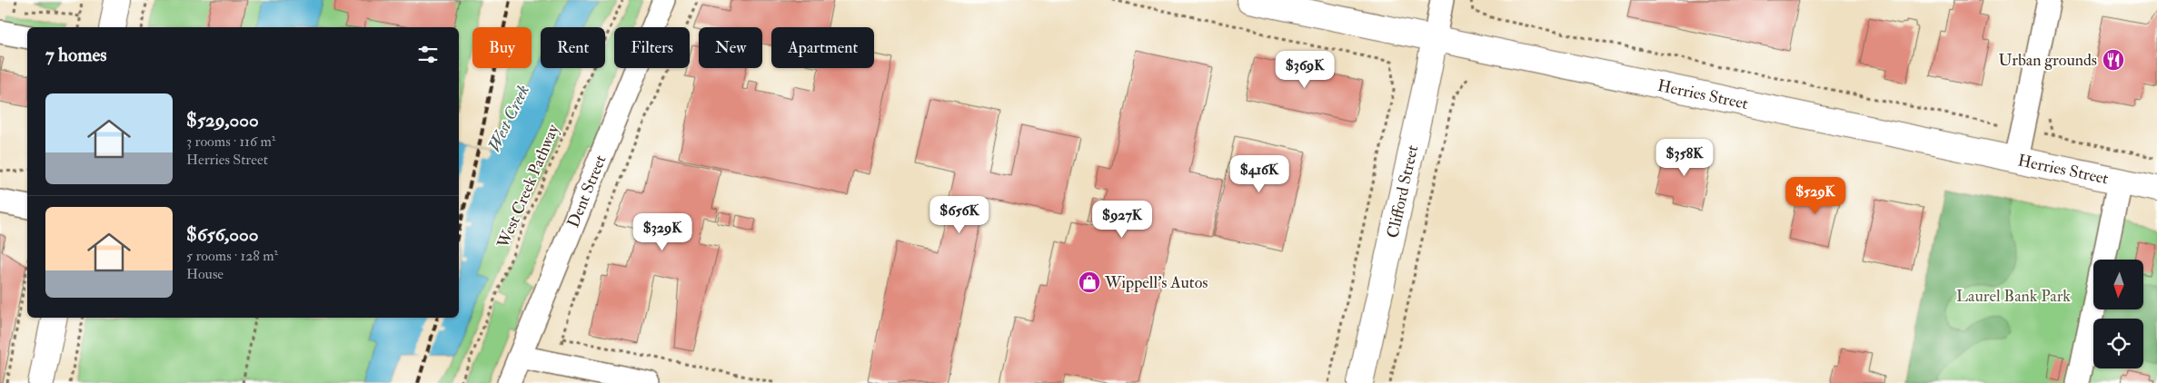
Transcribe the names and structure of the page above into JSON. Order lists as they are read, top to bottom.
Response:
{
  "streets": {
    "main road": ["Herries Street", "Clifford Street"],
    "street": ["Dent Street"],
    "path": ["West Creek Pathway"]
  },
  "crossings": [
    ["Herries Street", "Clifford Street"]
  ],
  "water": ["West Creek"],
  "parks": ["Laurel Bank Park"],
  "places": {
    "restaurant": ["Urban grounds"],
    "shop": ["Wippell's Autos"]
  },
  "north": "bottom",
  "page": {
    "chip": [
      "Buy",
      "Rent",
      "Filters",
      "New",
      "Apartment"
    ],
    "heading": "7 homes",
    "price": [
      "$369K",
      "$358K",
      "$416K",
      "$529K",
      "$656K",
      "$927K",
      "$329K"
    ],
    "list": [
      {
        "name": "$529,000",
        "note": "3 rooms · 116 m² · Herries Street"
      },
      {
        "name": "$656,000",
        "note": "5 rooms · 128 m² · House"
      }
    ]
  }
}
